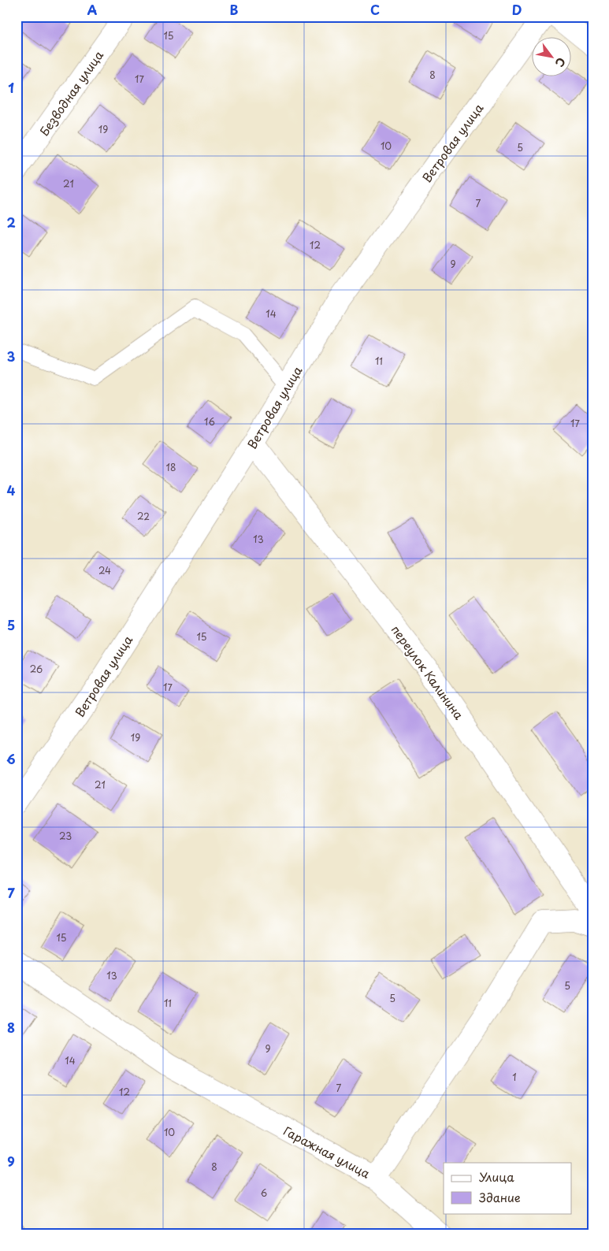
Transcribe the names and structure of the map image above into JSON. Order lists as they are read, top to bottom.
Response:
{
  "streets": {
    "street": [
      "Безводная улица",
      "Ветровая улица",
      "переулок Калинина",
      "Гаражная улица"
    ]
  },
  "crossings": [
    ["Ветровая улица", "переулок Калинина"]
  ],
  "house_numbers": [
    "15",
    "8",
    "17",
    "19",
    "10",
    "5",
    "21",
    "7",
    "12",
    "9",
    "14",
    "11",
    "16",
    "17",
    "18",
    "22",
    "13",
    "24",
    "15",
    "26",
    "17",
    "19",
    "21",
    "23",
    "15",
    "13",
    "5",
    "5",
    "11",
    "9",
    "14",
    "1",
    "7",
    "12",
    "10",
    "8",
    "6"
  ],
  "legend": ["Улица", "Здание"],
  "north": "bottom right",
  "grid": {
    "columns": [
      "A",
      "B",
      "C",
      "D"
    ],
    "rows": [
      "1",
      "2",
      "3",
      "4",
      "5",
      "6",
      "7",
      "8",
      "9"
    ]
  }
}
